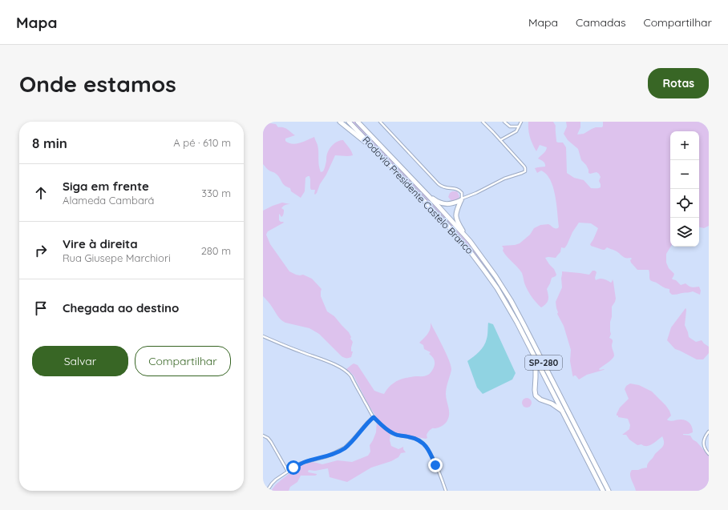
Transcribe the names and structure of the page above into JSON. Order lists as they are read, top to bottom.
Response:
{
  "streets": {
    "highway": ["Rodovia Presidente Castelo Branco", "SP-280"]
  },
  "page": {
    "header": "Mapa",
    "nav": ["Mapa", "Camadas", "Compartilhar"],
    "buttons": [
      "Rotas",
      ["Salvar", "Compartilhar"]
    ],
    "title": "Onde estamos",
    "heading": ["8 min", "A pé · 610 m"],
    "map_buttons": ["+", "−"],
    "list": [
      ["Siga em frente", "Alameda Cambará", "330 m"],
      ["Vire à direita", "Rua Giusepe Marchiori", "280 m"],
      "Chegada ao destino"
    ]
  }
}
